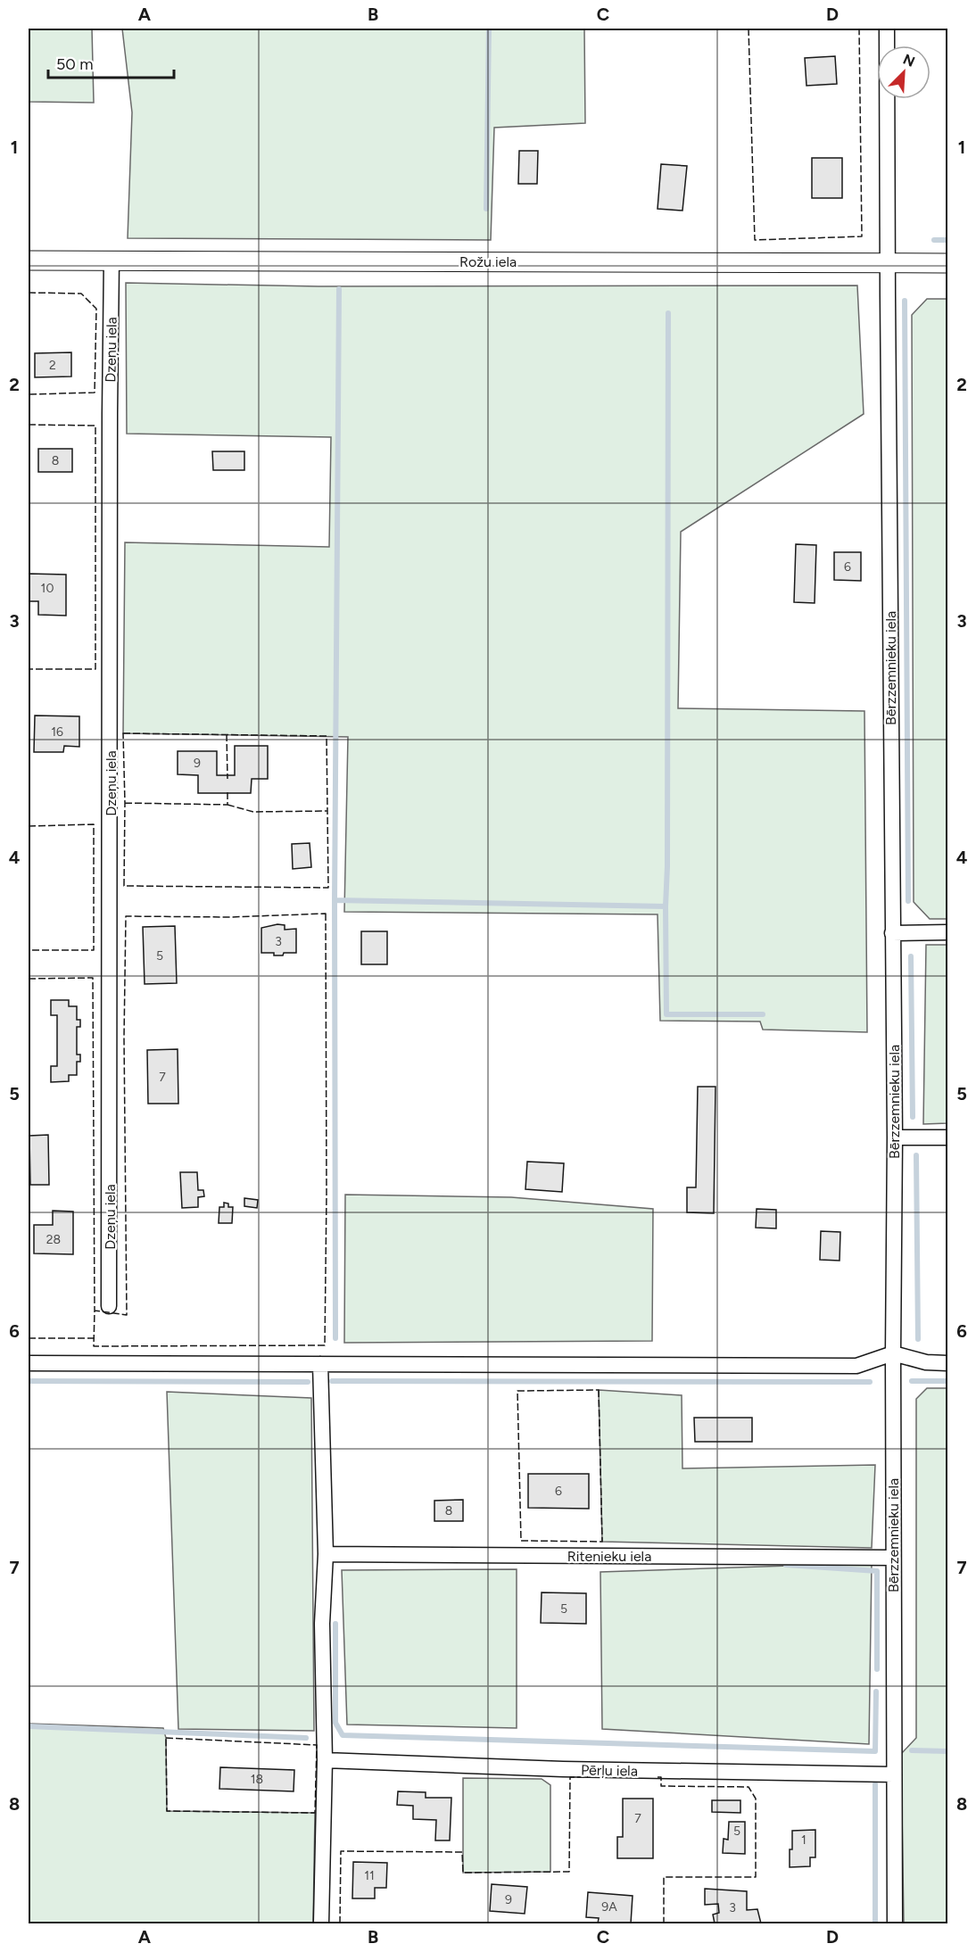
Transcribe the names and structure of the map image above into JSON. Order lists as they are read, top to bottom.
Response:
{
  "streets": {
    "street": [
      "Rožu iela",
      "Dzeņu iela",
      "Bērzzemnieku iela",
      "Ritenieku iela",
      "Pērļu iela"
    ]
  },
  "crossings": [
    ["Rožu iela", "Dzeņu iela"],
    ["Rožu iela", "Bērzzemnieku iela"],
    ["Bērzzemnieku iela", "Ritenieku iela"],
    ["Bērzzemnieku iela", "Pērļu iela"]
  ],
  "house_numbers": [
    "2",
    "8",
    "6",
    "10",
    "16",
    "9",
    "3",
    "5",
    "7",
    "28",
    "6",
    "8",
    "5",
    "18",
    "7",
    "5",
    "1",
    "11",
    "9",
    "9A",
    "3"
  ],
  "scale_bar": "50 m",
  "north": "top right",
  "grid": {
    "columns": [
      "A",
      "B",
      "C",
      "D"
    ],
    "rows": [
      "1",
      "2",
      "3",
      "4",
      "5",
      "6",
      "7",
      "8"
    ]
  }
}
